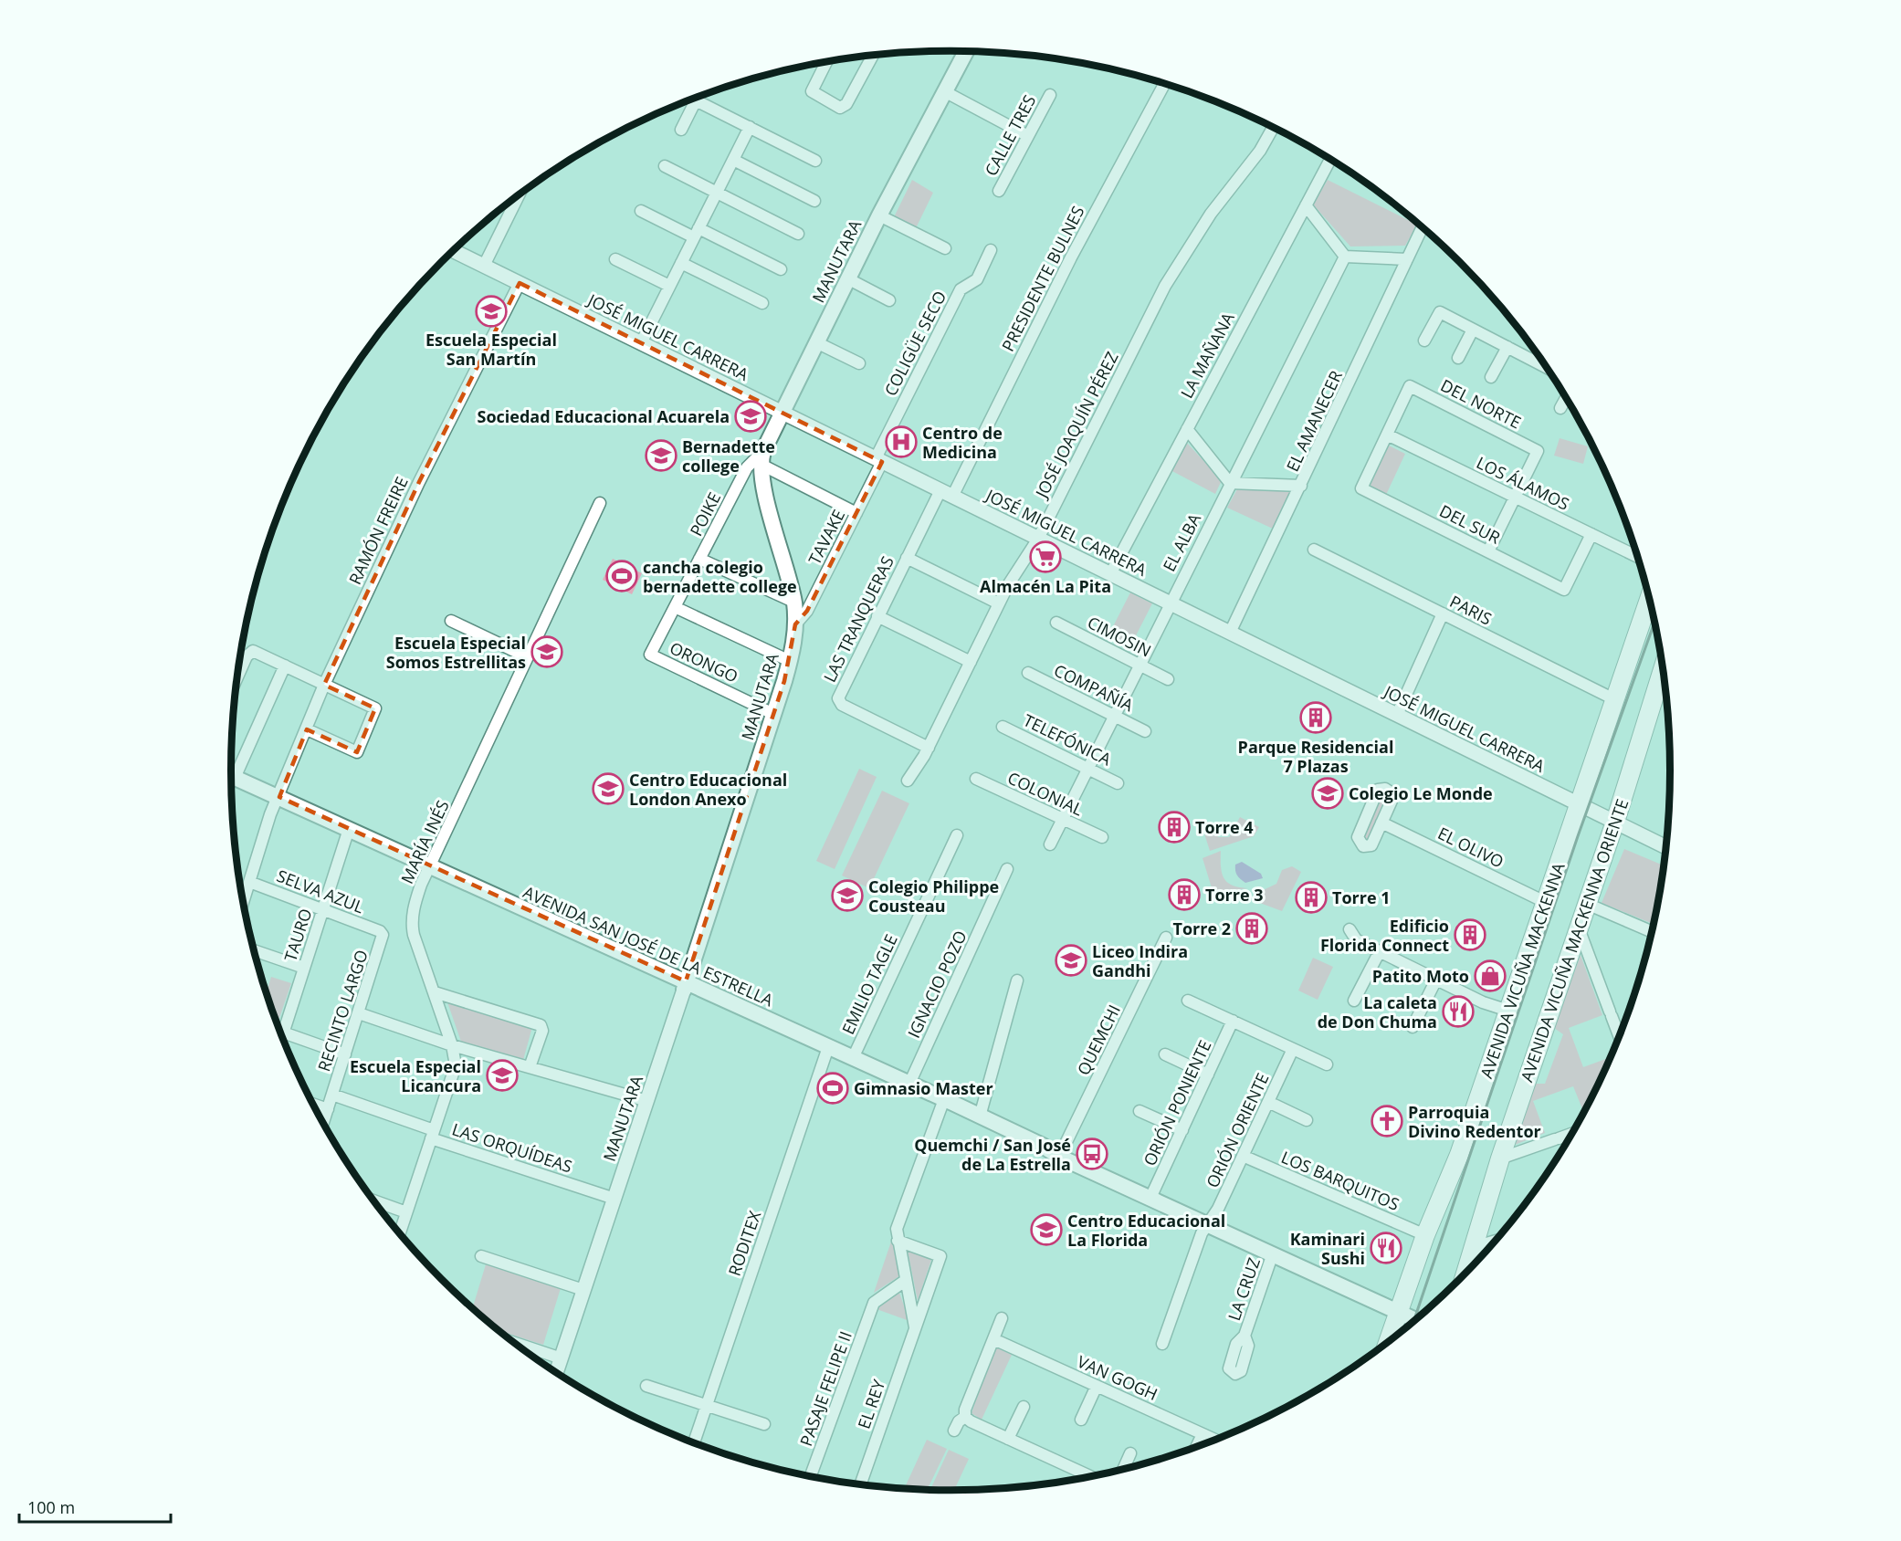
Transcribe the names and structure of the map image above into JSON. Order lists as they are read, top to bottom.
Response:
{
  "streets": {
    "main road": [
      "MANUTARA",
      "AVENIDA VICUÑA MACKENNA ORIENTE",
      "AVENIDA SAN JOSÉ DE LA ESTRELLA",
      "AVENIDA VICUÑA MACKENNA"
    ],
    "street": [
      "CALLE TRES",
      "PRESIDENTE BULNES",
      "JOSÉ MIGUEL CARRERA",
      "COLIGÜE SECO",
      "LA MAÑANA",
      "DEL NORTE",
      "EL AMANECER",
      "JOSÉ JOAQUÍN PÉREZ",
      "LOS ÁLAMOS",
      "POIKE",
      "DEL SUR",
      "RAMÓN FREIRE",
      "TAVAKE",
      "EL ALBA",
      "PARIS",
      "LAS TRANQUERAS",
      "CIMOSIN",
      "ORONGO",
      "COMPAÑÍA",
      "TELEFÓNICA",
      "COLONIAL",
      "MARÍA INÉS",
      "EL OLIVO",
      "SELVA AZUL",
      "TAURO",
      "EMILIO TAGLE",
      "IGNACIO POZO",
      "RECINTO LARGO",
      "QUEMCHI",
      "ORIÓN PONIENTE",
      "ORIÓN ORIENTE",
      "LAS ORQUÍDEAS",
      "LOS BARQUITOS",
      "RODITEX",
      "LA CRUZ",
      "VAN GOGH",
      "PASAJE FELIPE II",
      "EL REY"
    ]
  },
  "crossings": [
    ["MANUTARA", "JOSÉ MIGUEL CARRERA"],
    ["MANUTARA", "POIKE"],
    ["MANUTARA", "TAVAKE"],
    ["MANUTARA", "ORONGO"],
    ["MANUTARA", "AVENIDA SAN JOSÉ DE LA ESTRELLA"],
    ["MANUTARA", "LAS ORQUÍDEAS"],
    ["PRESIDENTE BULNES", "JOSÉ MIGUEL CARRERA"],
    ["PRESIDENTE BULNES", "LAS TRANQUERAS"],
    ["JOSÉ MIGUEL CARRERA", "COLIGÜE SECO"],
    ["JOSÉ MIGUEL CARRERA", "LA MAÑANA"],
    ["JOSÉ MIGUEL CARRERA", "EL AMANECER"],
    ["JOSÉ MIGUEL CARRERA", "JOSÉ JOAQUÍN PÉREZ"],
    ["JOSÉ MIGUEL CARRERA", "RAMÓN FREIRE"],
    ["JOSÉ MIGUEL CARRERA", "TAVAKE"],
    ["JOSÉ MIGUEL CARRERA", "EL ALBA"],
    ["JOSÉ MIGUEL CARRERA", "LAS TRANQUERAS"],
    ["JOSÉ MIGUEL CARRERA", "AVENIDA VICUÑA MACKENNA ORIENTE"],
    ["JOSÉ MIGUEL CARRERA", "AVENIDA VICUÑA MACKENNA"],
    ["COLIGÜE SECO", "TAVAKE"],
    ["DEL NORTE", "LOS ÁLAMOS"],
    ["DEL NORTE", "DEL SUR"],
    ["JOSÉ JOAQUÍN PÉREZ", "LAS TRANQUERAS"],
    ["LOS ÁLAMOS", "DEL SUR"],
    ["POIKE", "ORONGO"],
    ["RAMÓN FREIRE", "SELVA AZUL"],
    ["RAMÓN FREIRE", "AVENIDA SAN JOSÉ DE LA ESTRELLA"],
    ["EL ALBA", "CIMOSIN"],
    ["EL ALBA", "COMPAÑÍA"],
    ["EL ALBA", "TELEFÓNICA"],
    ["EL ALBA", "COLONIAL"],
    ["PARIS", "AVENIDA VICUÑA MACKENNA"],
    ["MARÍA INÉS", "AVENIDA SAN JOSÉ DE LA ESTRELLA"],
    ["MARÍA INÉS", "LAS ORQUÍDEAS"],
    ["EL OLIVO", "AVENIDA VICUÑA MACKENNA"],
    ["SELVA AZUL", "TAURO"],
    ["SELVA AZUL", "RECINTO LARGO"],
    ["TAURO", "AVENIDA SAN JOSÉ DE LA ESTRELLA"],
    ["AVENIDA SAN JOSÉ DE LA ESTRELLA", "AVENIDA VICUÑA MACKENNA"],
    ["AVENIDA SAN JOSÉ DE LA ESTRELLA", "EMILIO TAGLE"],
    ["AVENIDA SAN JOSÉ DE LA ESTRELLA", "IGNACIO POZO"],
    ["AVENIDA SAN JOSÉ DE LA ESTRELLA", "QUEMCHI"],
    ["AVENIDA SAN JOSÉ DE LA ESTRELLA", "ORIÓN PONIENTE"],
    ["AVENIDA SAN JOSÉ DE LA ESTRELLA", "ORIÓN ORIENTE"],
    ["AVENIDA SAN JOSÉ DE LA ESTRELLA", "RODITEX"],
    ["AVENIDA SAN JOSÉ DE LA ESTRELLA", "LA CRUZ"],
    ["AVENIDA VICUÑA MACKENNA", "LOS BARQUITOS"],
    ["RECINTO LARGO", "LAS ORQUÍDEAS"],
    ["ORIÓN ORIENTE", "LOS BARQUITOS"]
  ],
  "places": {
    "school or university": [
      "Escuela Especial San Martín",
      "Sociedad Educacional Acuarela",
      "Bernadette college",
      "Escuela Especial Somos Estrellitas",
      "Centro Educacional London Anexo",
      "Colegio Le Monde",
      "Colegio Philippe Cousteau",
      "Liceo Indira Gandhi",
      "Escuela Especial Licancura",
      "Centro Educacional La Florida"
    ],
    "hospital": ["Centro de Medicina"],
    "supermarket": ["Almacén La Pita"],
    "sports": ["cancha colegio bernadette college", "Gimnasio Master"],
    "building": [
      "Parque Residencial 7 Plazas",
      "Torre 4",
      "Torre 3",
      "Torre 1",
      "Torre 2",
      "Edificio Florida Connect"
    ],
    "shop": ["Patito Moto"],
    "restaurant": ["La caleta de Don Chuma", "Kaminari Sushi"],
    "church": ["Parroquia Divino Redentor"],
    "bus stop": ["Quemchi / San José de La Estrella"]
  },
  "scale_bar": "100 m"
}
